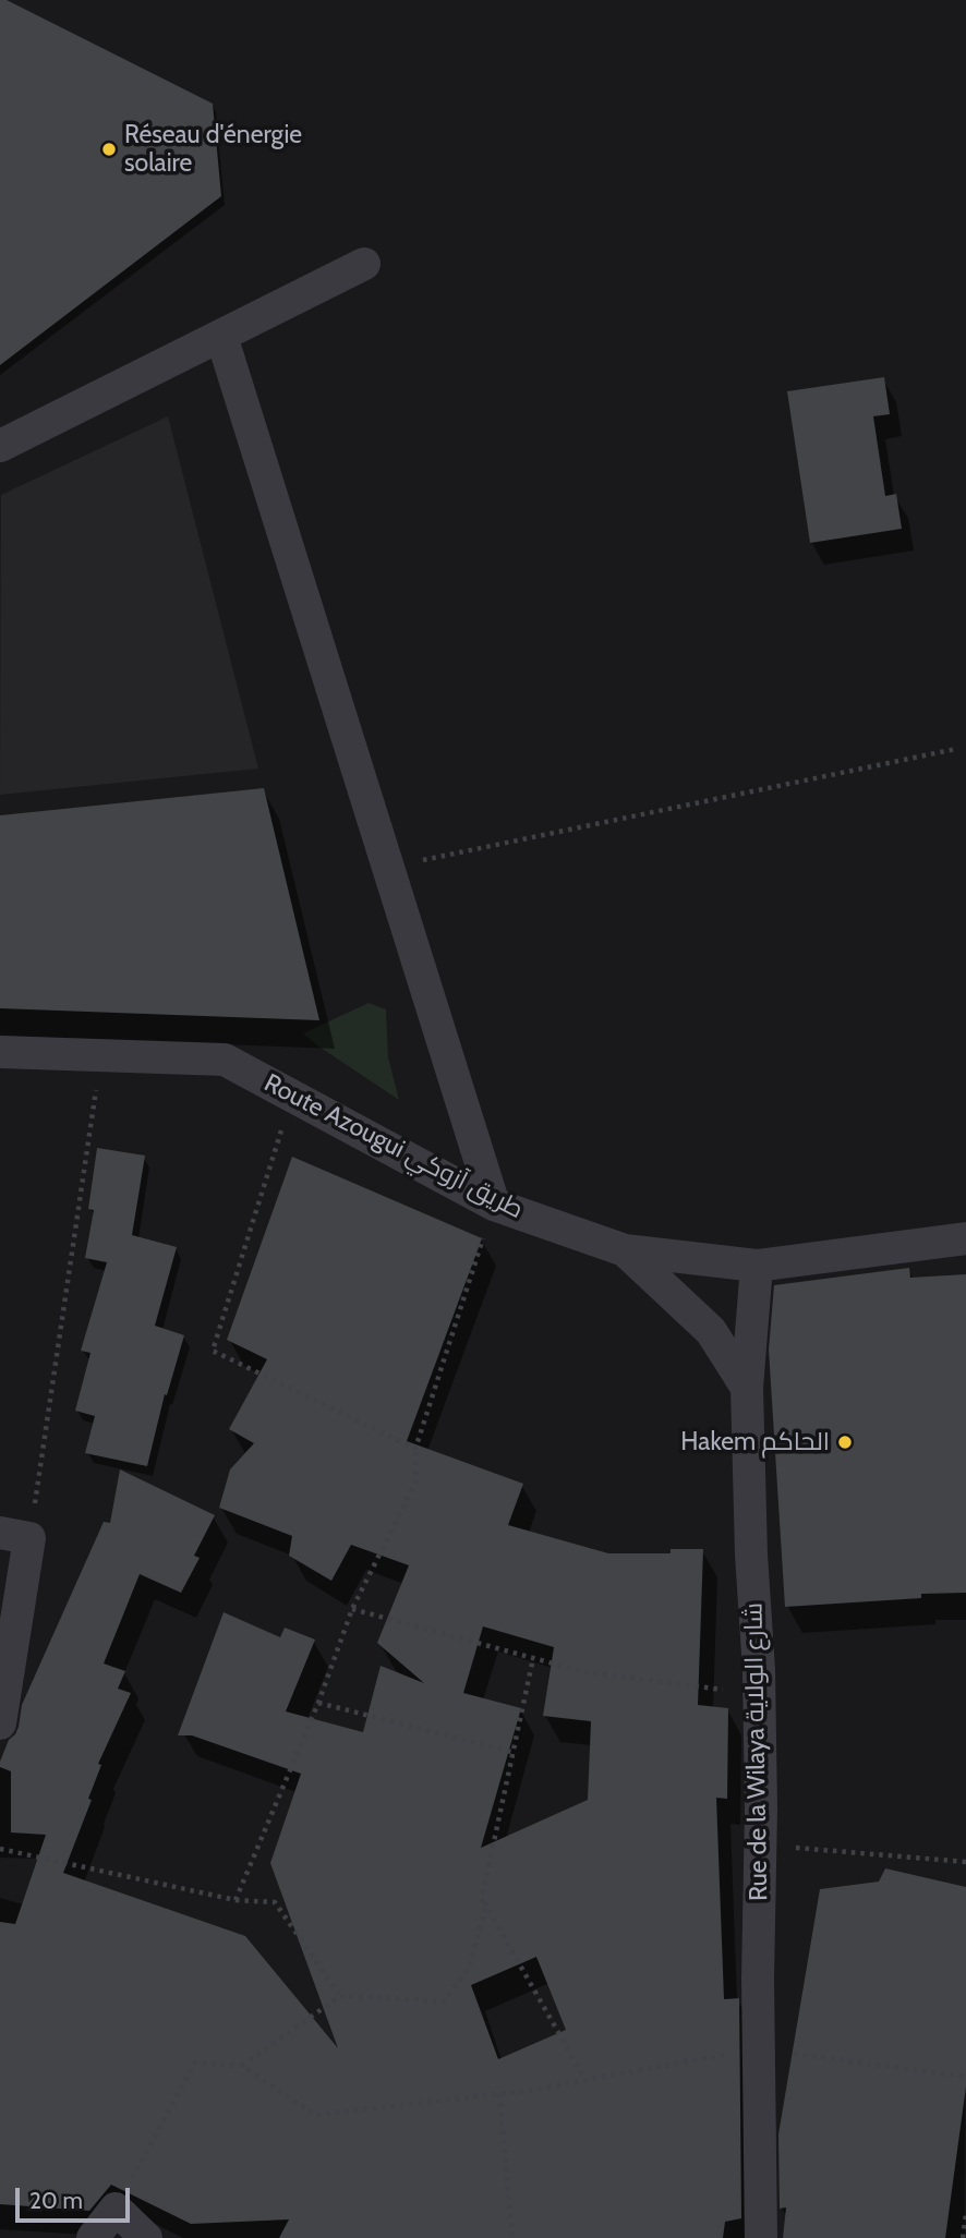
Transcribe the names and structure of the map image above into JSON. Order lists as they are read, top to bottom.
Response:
{
  "streets": {
    "street": ["Route Azougui طريق آزوكي", "Rue de la Wilaya شارع الولاية"]
  },
  "crossings": [
    ["Route Azougui طريق آزوكي", "Rue de la Wilaya شارع الولاية"]
  ],
  "places": ["Réseau d'énergie solaire", "Hakem الحاكم"],
  "scale_bar": "20 m"
}
